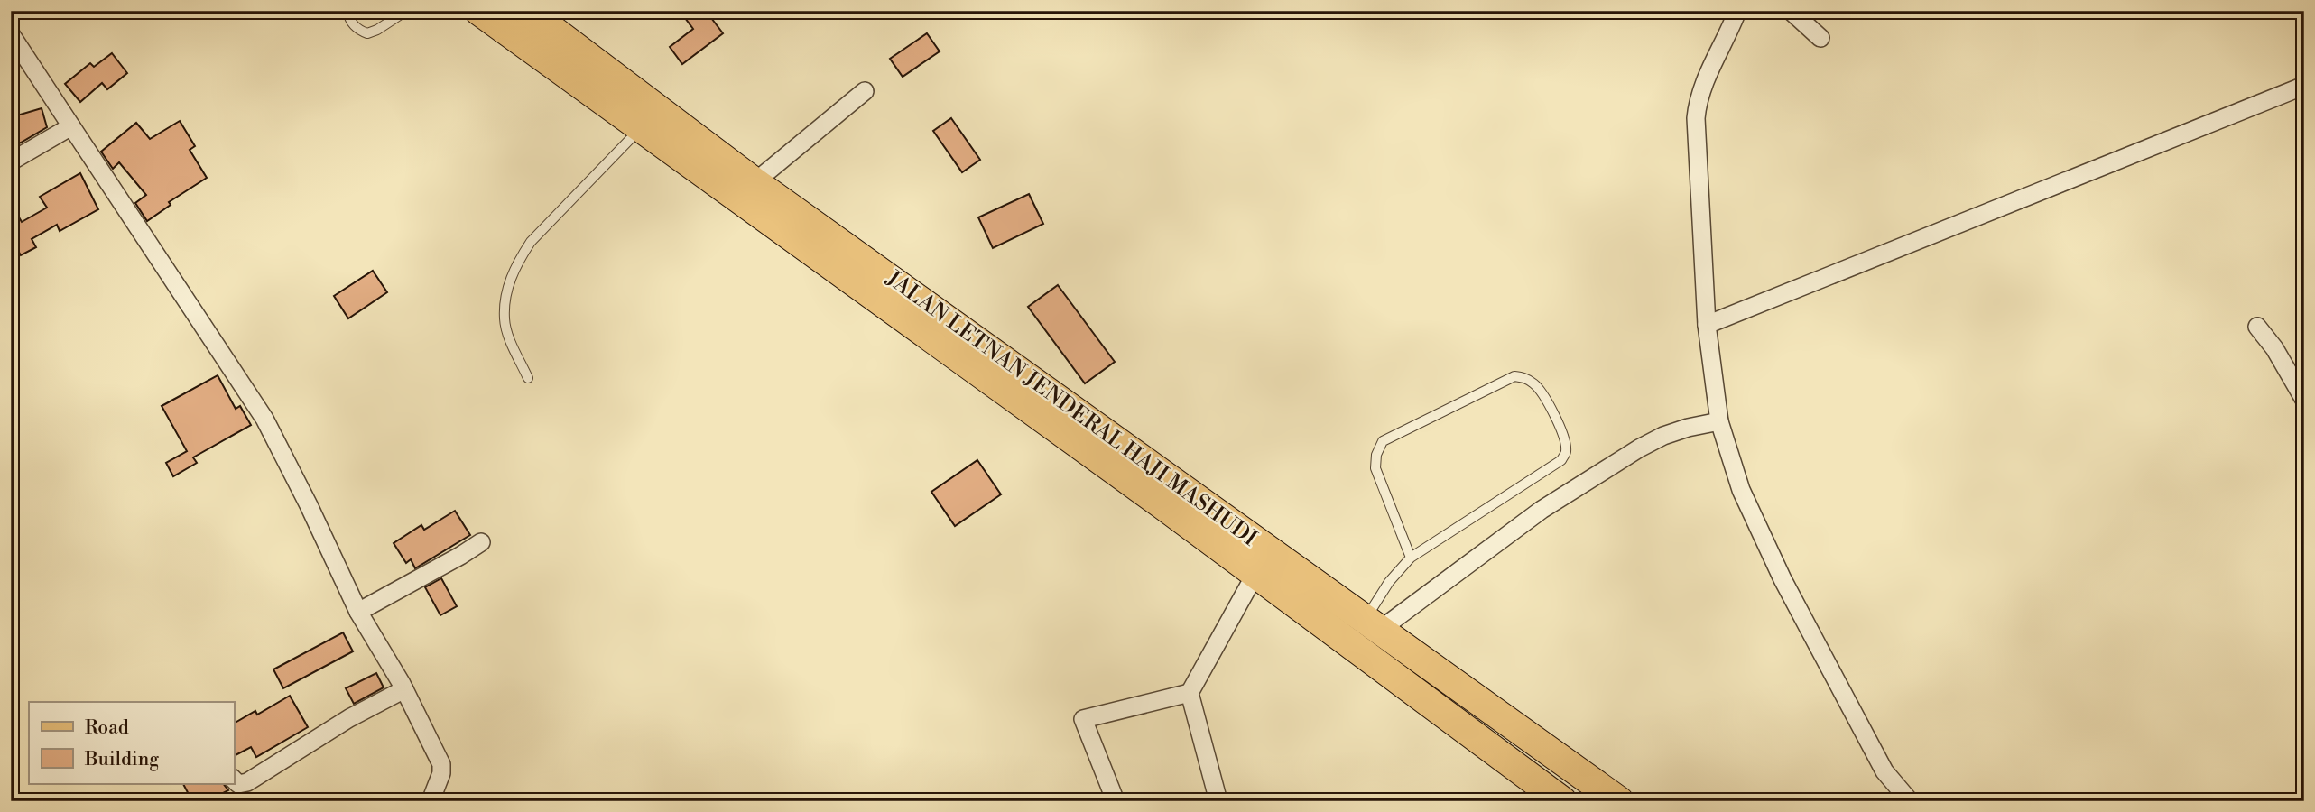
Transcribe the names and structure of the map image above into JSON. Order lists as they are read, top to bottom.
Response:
{
  "streets": {
    "main road": ["JALAN LETNAN JENDERAL HAJI MASHUDI"]
  },
  "legend": ["Road", "Building"]
}
